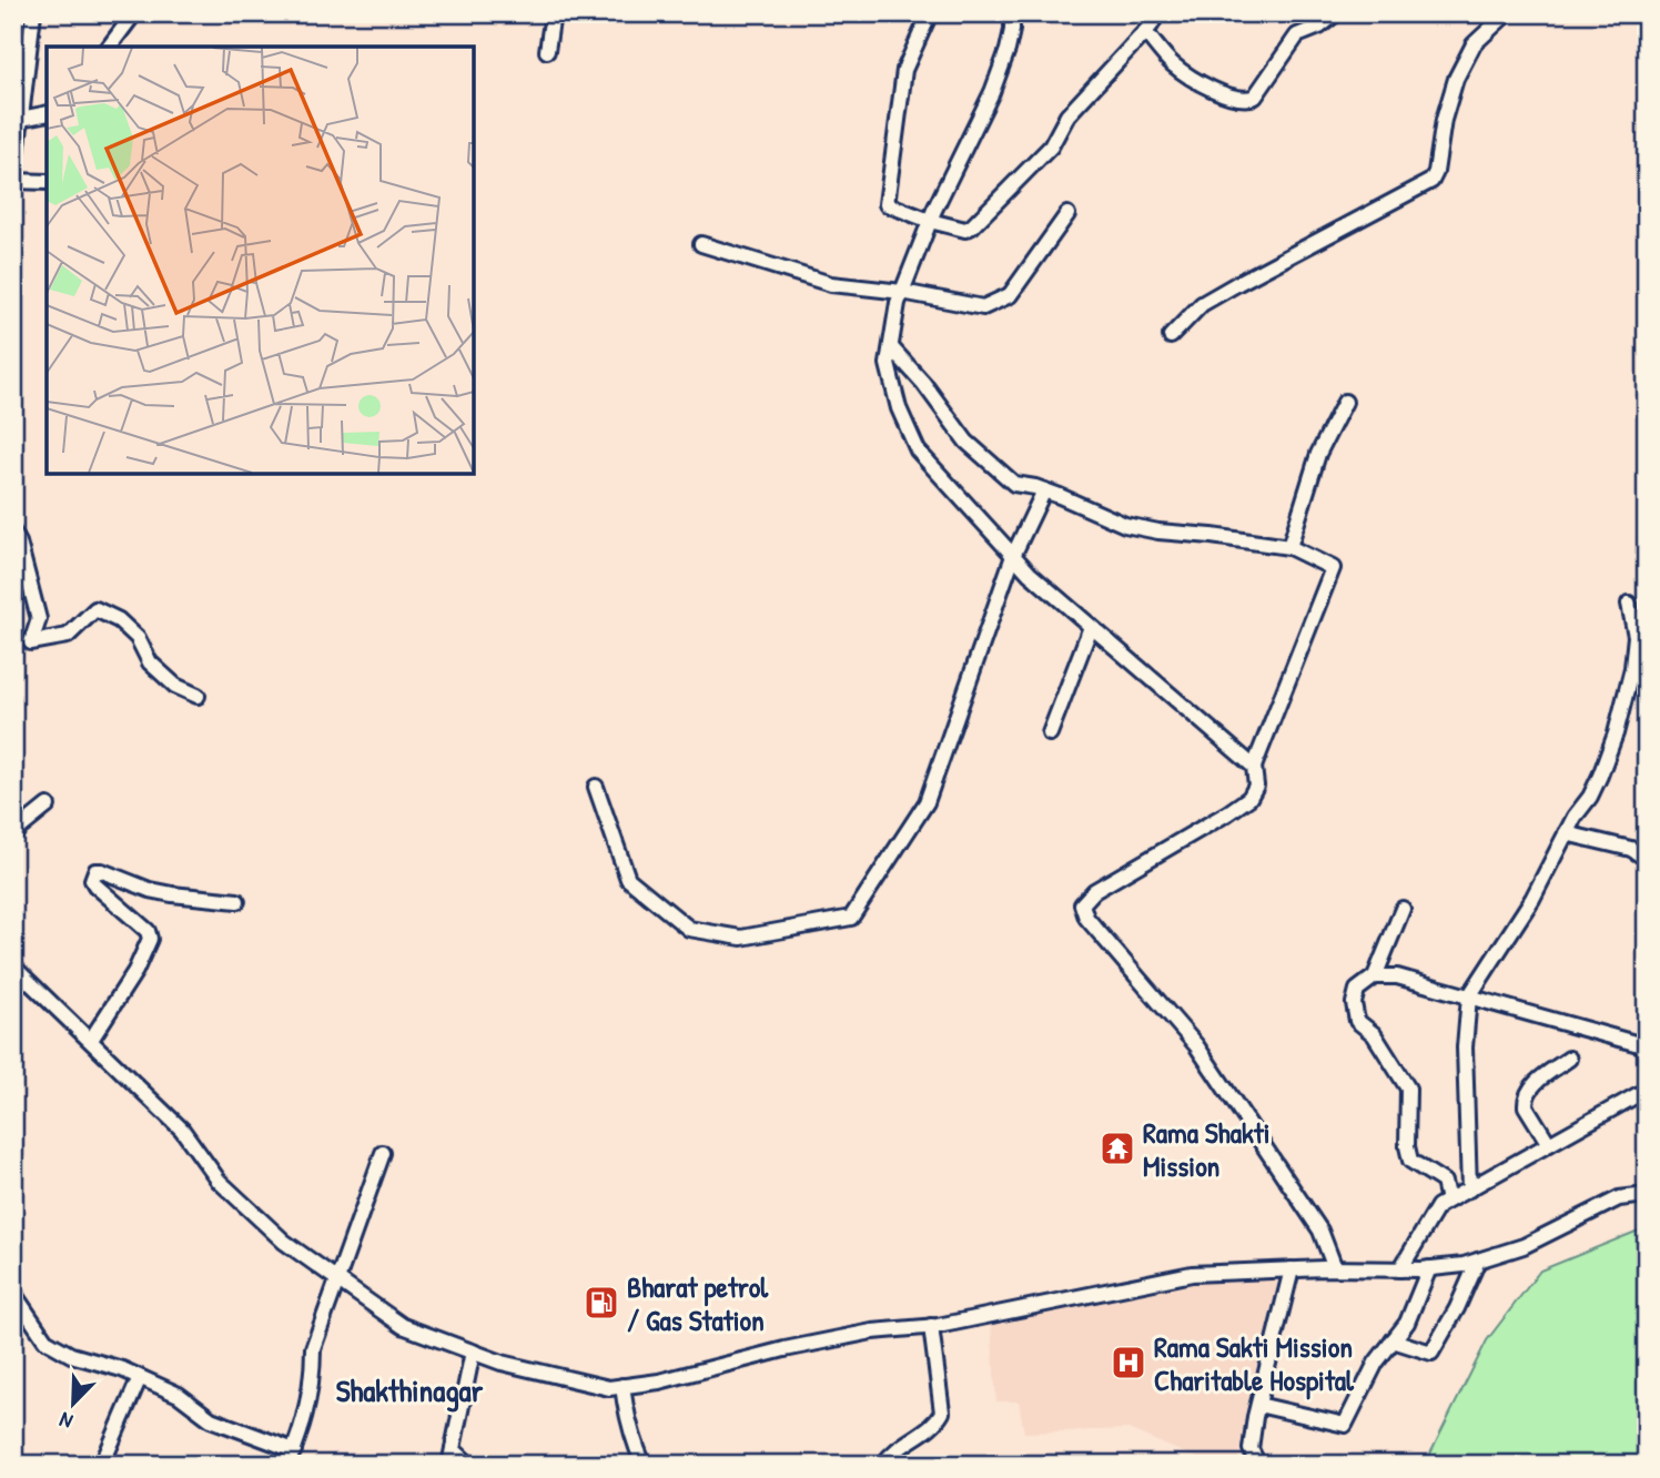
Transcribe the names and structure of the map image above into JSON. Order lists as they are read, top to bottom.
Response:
{
  "districts": ["Shakthinagar"],
  "places": {
    "temple": ["Rama Shakti Mission"],
    "fuel station": ["Bharat petrol / Gas Station"],
    "hospital": ["Rama Sakti Mission Charitable Hospital"]
  },
  "north": "bottom left"
}
